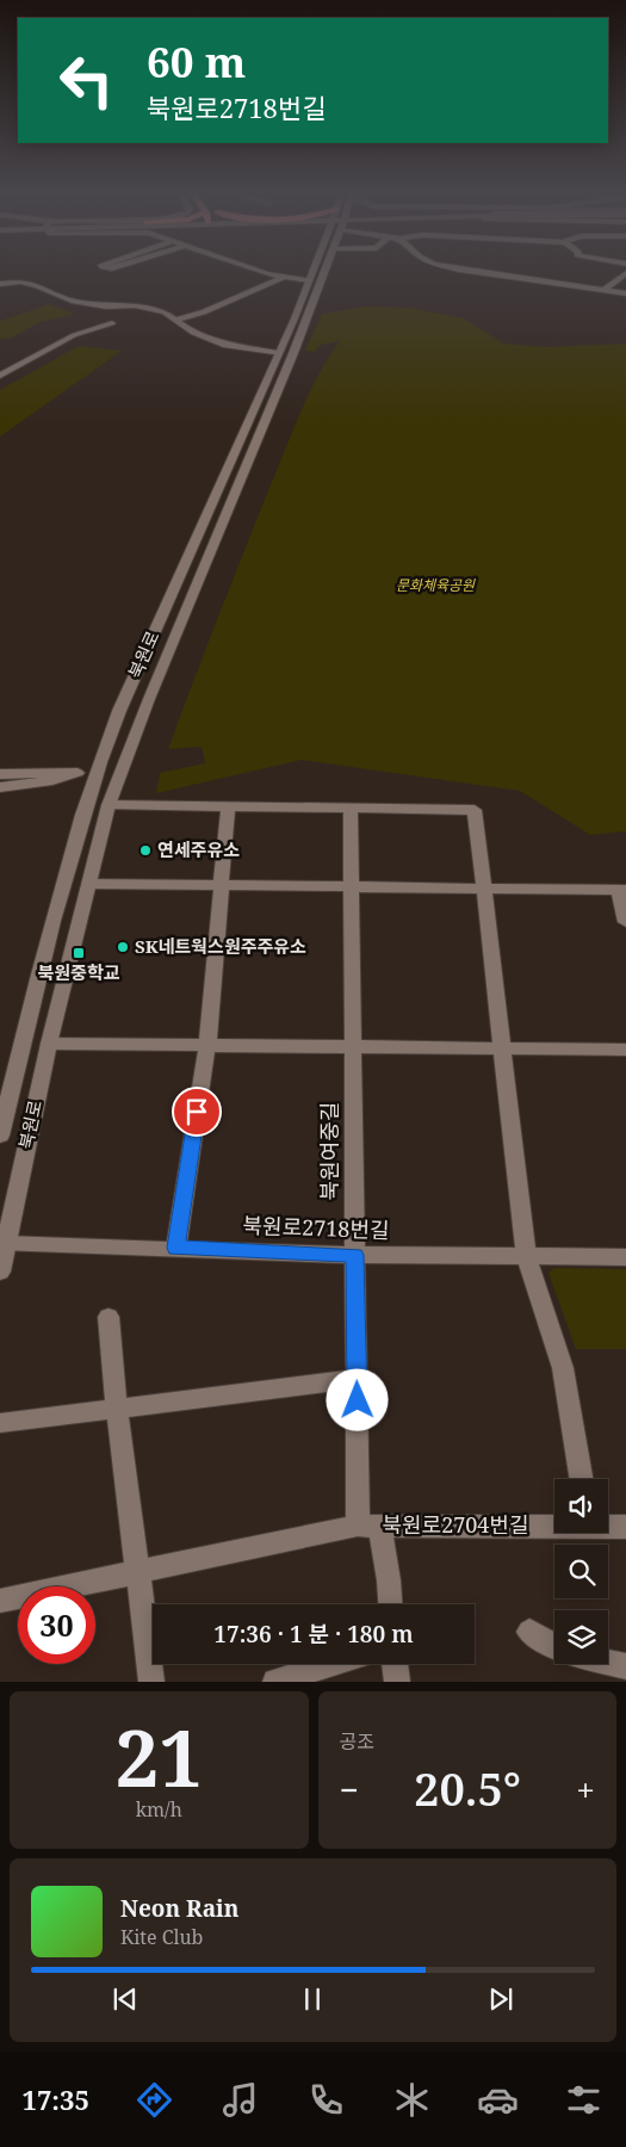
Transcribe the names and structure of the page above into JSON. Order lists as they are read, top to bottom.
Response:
{
  "streets": {
    "street": [
      "북원로",
      "북원여중길",
      "북원로2718번길",
      "북원로2704번길"
    ]
  },
  "crossings": [
    ["북원로", "북원로2718번길"],
    ["북원여중길", "북원로2718번길"],
    ["북원여중길", "북원로2704번길"],
    ["북원로2718번길", "북원로2704번길"]
  ],
  "parks": ["문화체육공원"],
  "places": {
    "other": ["연세주유소", "SK네트웍스원주주유소"],
    "transit": ["북원중학교"]
  },
  "page": {
    "turn": ["60 m", "북원로2718번길"],
    "limit": "30",
    "trip": "17:36 · 1 분 · 180 m",
    "tile": [
      ["21", "km/h"],
      "공조"
    ],
    "heat": ["−", "20.5°", "+"],
    "song": ["Neon Rain", "Kite Club"],
    "tabs": "17:35"
  }
}
